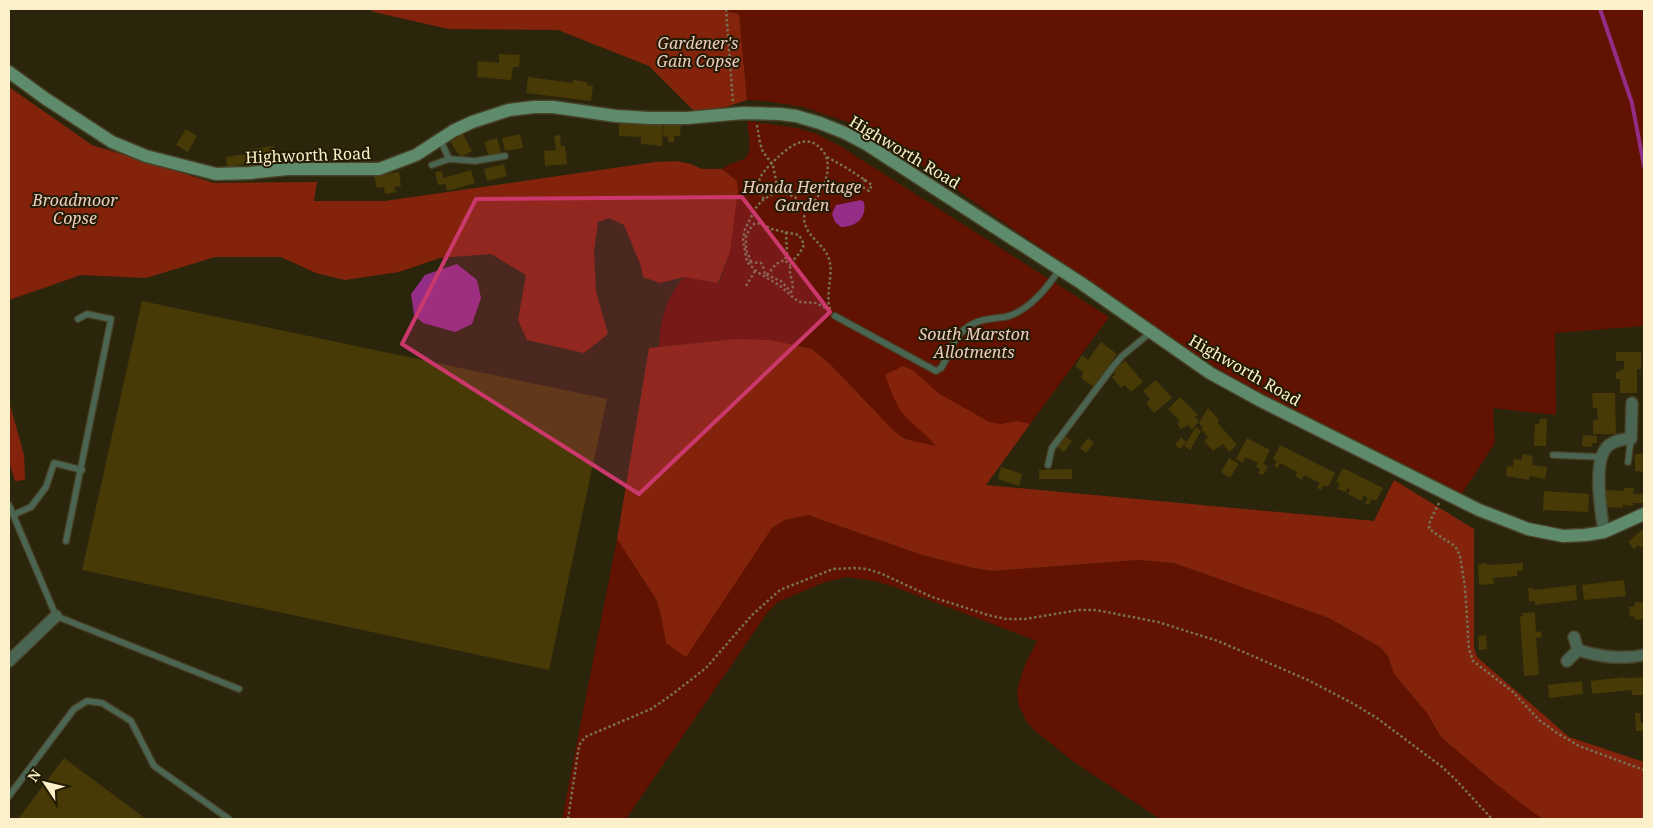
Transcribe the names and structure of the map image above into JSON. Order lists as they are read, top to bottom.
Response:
{
  "streets": {
    "street": ["Highworth Road"]
  },
  "parks": [
    "Gardener's Gain Copse",
    "Honda Heritage Garden",
    "Broadmoor Copse",
    "South Marston Allotments"
  ],
  "north": "top left"
}
